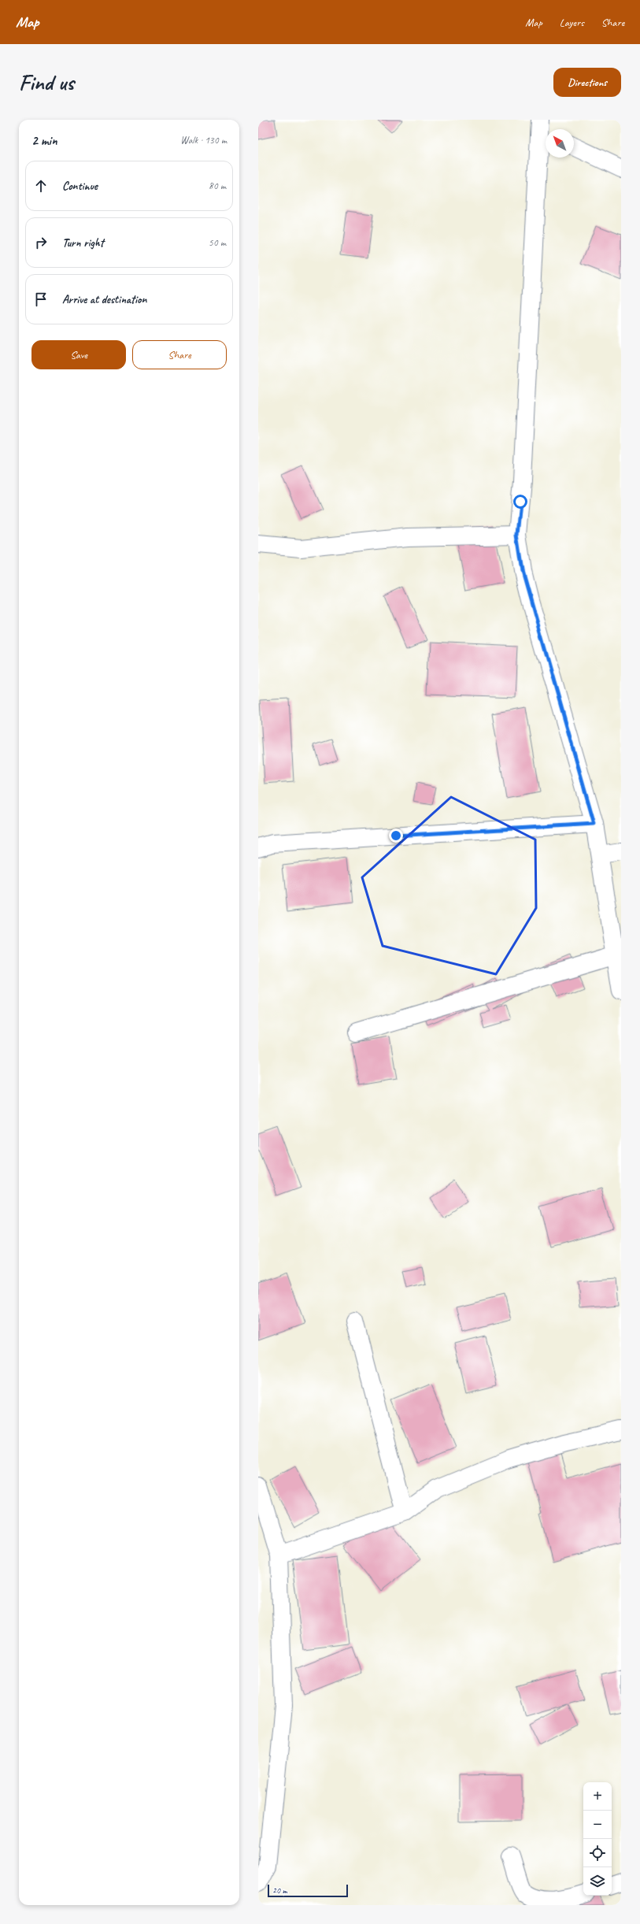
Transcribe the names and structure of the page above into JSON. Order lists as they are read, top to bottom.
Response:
{
  "scale_bar": "20 m",
  "north": "top left",
  "page": {
    "header": "Map",
    "nav": ["Map", "Layers", "Share"],
    "buttons": [
      "Directions",
      ["Save", "Share"]
    ],
    "title": "Find us",
    "heading": ["2 min", "Walk · 130 m"],
    "list": [
      ["Continue", "80 m"],
      ["Turn right", "50 m"],
      "Arrive at destination"
    ],
    "map_buttons": ["+", "−"],
    "scale": "20 m"
  }
}
